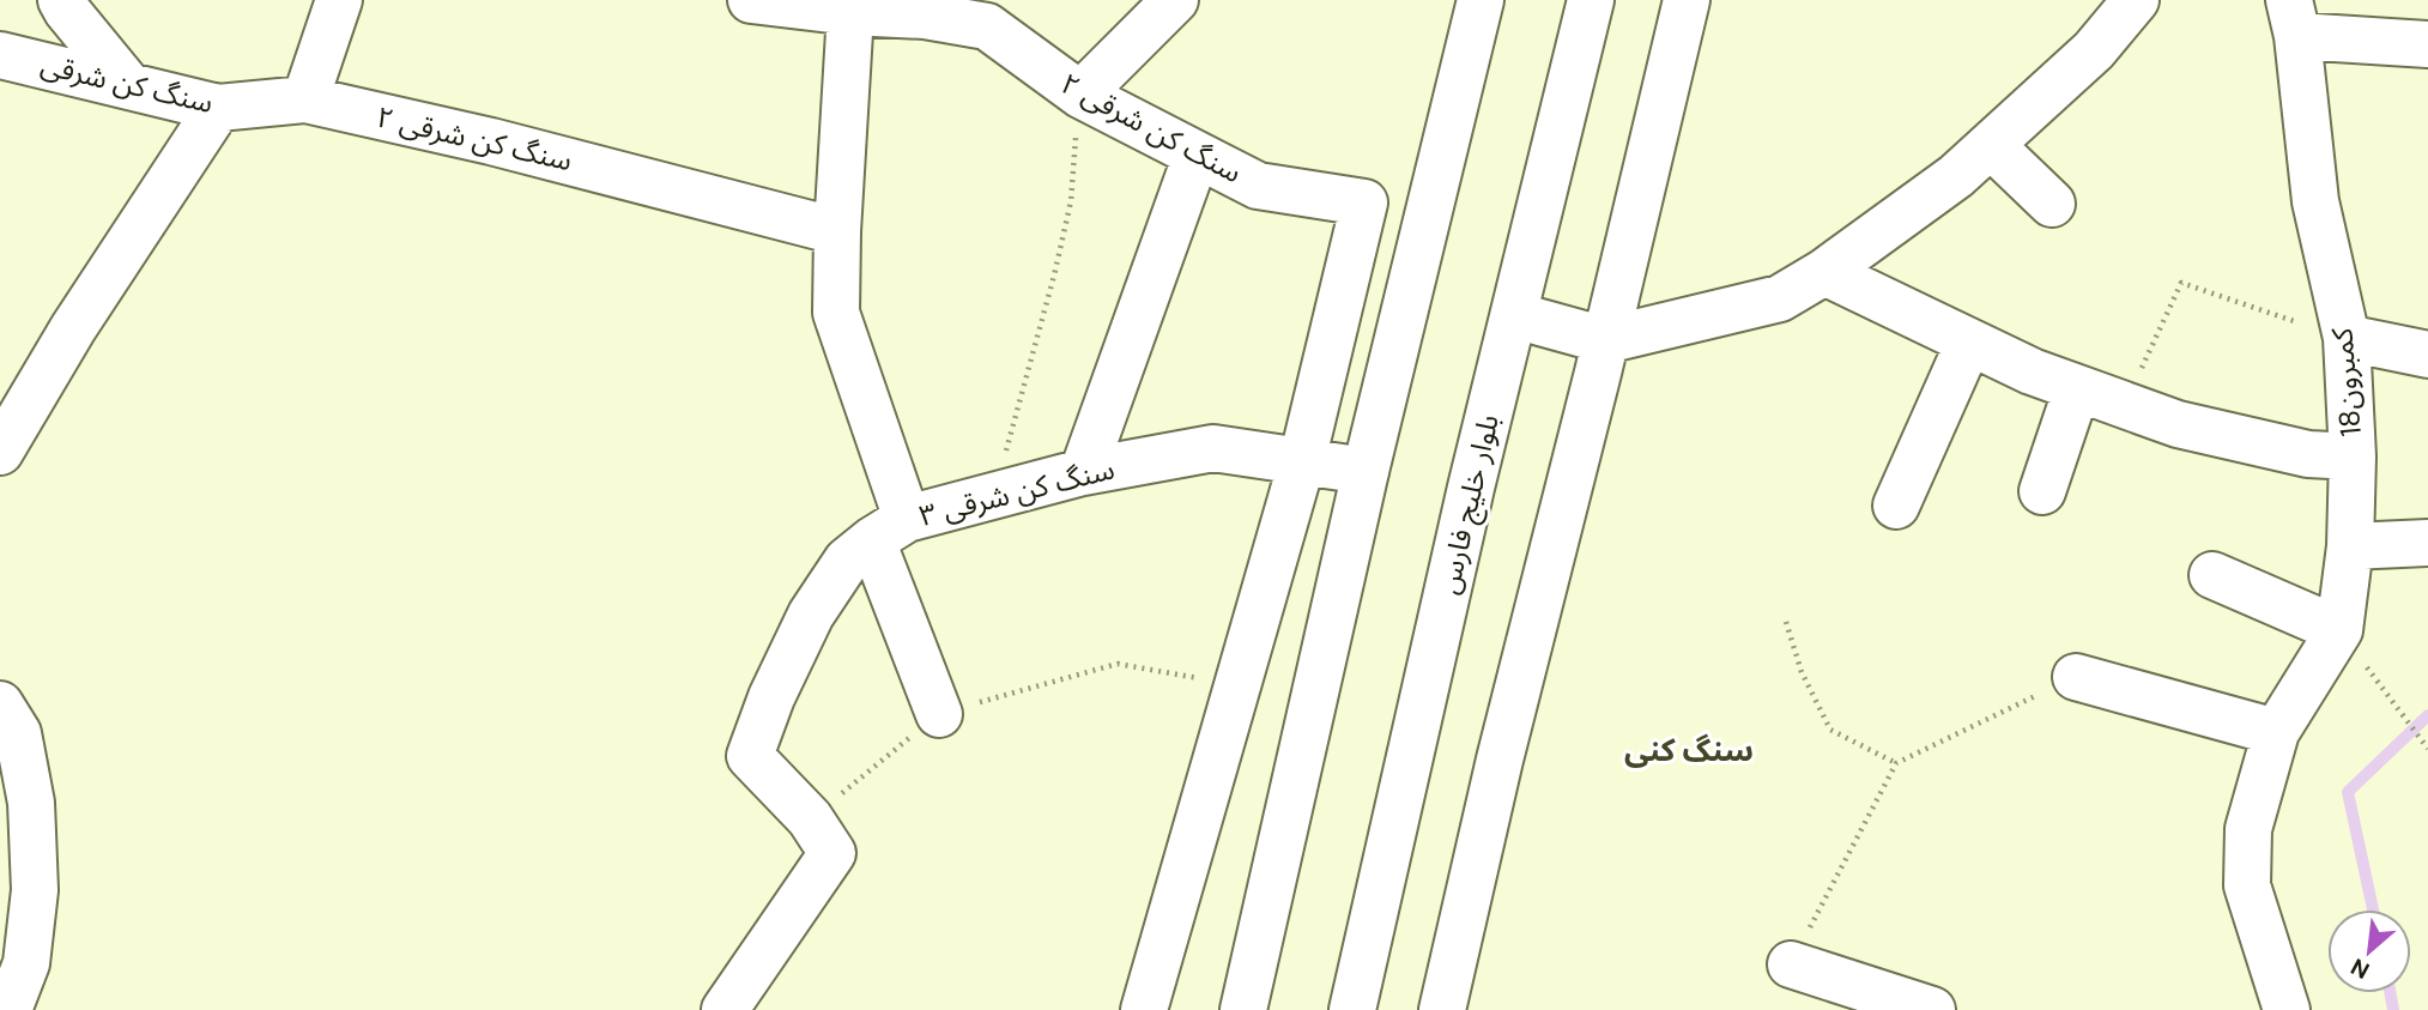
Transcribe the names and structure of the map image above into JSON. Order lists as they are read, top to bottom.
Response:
{
  "streets": {
    "street": [
      "سنگ کن شرقی",
      "سنگ کن شرقی ۲",
      "کمبرون18",
      "سنگ کن شرقی ۳",
      "بلوار خلیج فارس"
    ]
  },
  "crossings": [
    ["سنگ کن شرقی", "سنگ کن شرقی ۲"],
    ["سنگ کن شرقی ۲", "سنگ کن شرقی ۳"]
  ],
  "districts": ["سنگ کنی"],
  "north": "bottom left"
}
